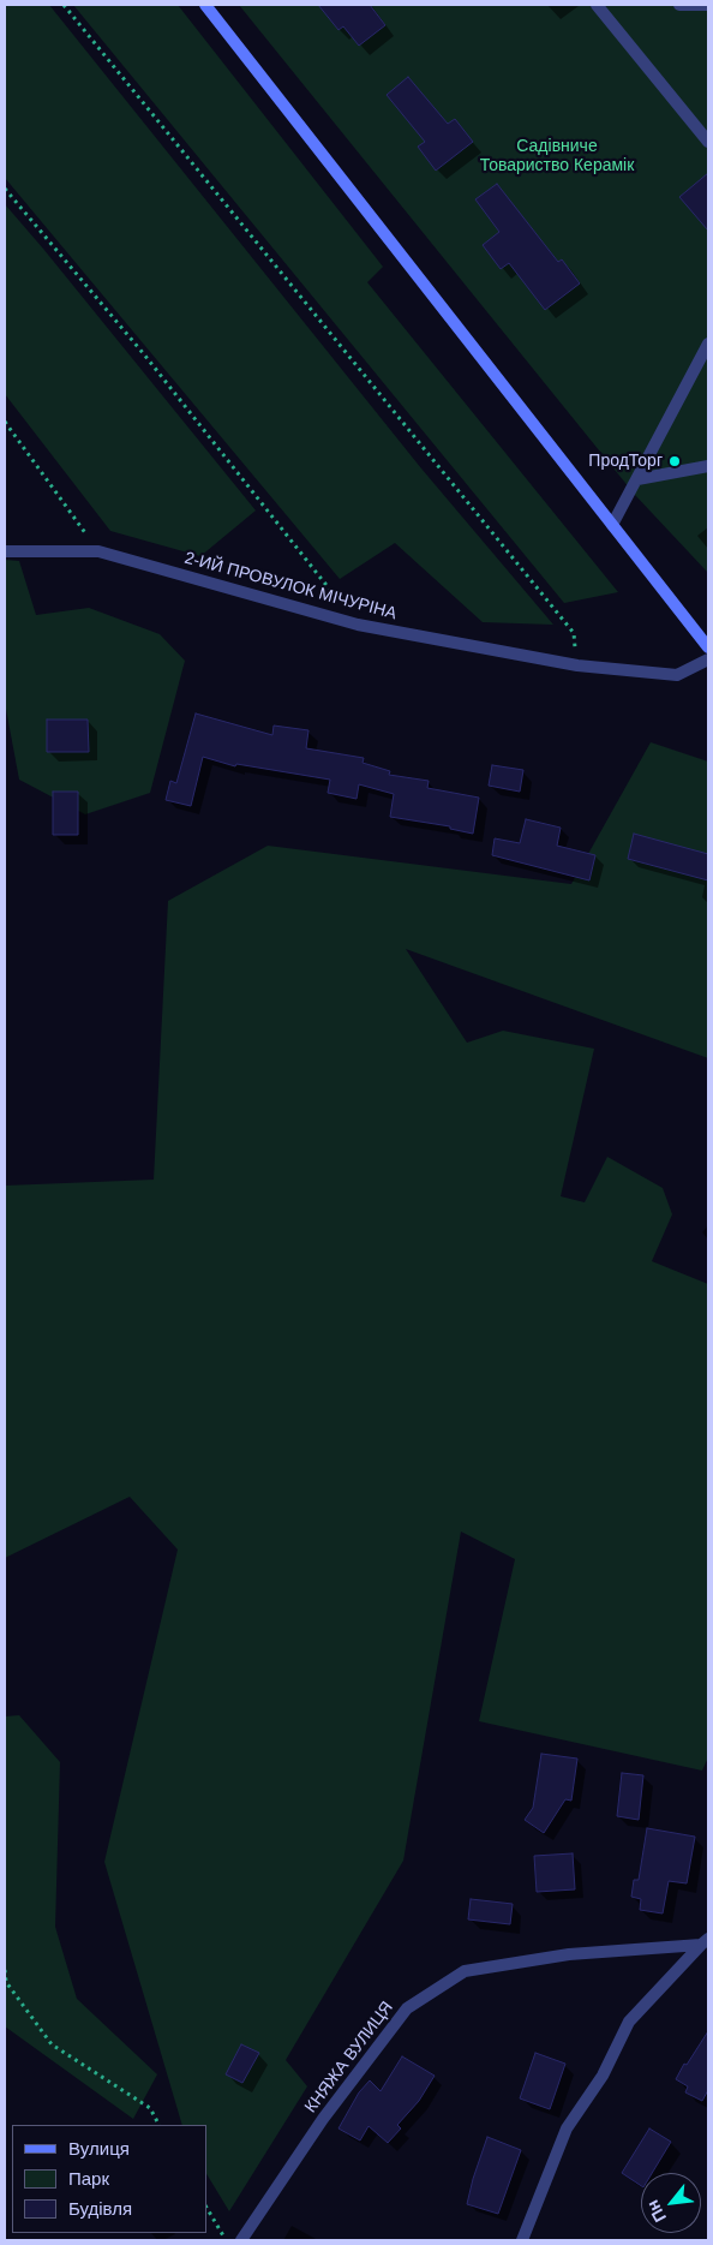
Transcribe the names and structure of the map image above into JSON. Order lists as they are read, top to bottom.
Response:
{
  "streets": {
    "street": ["2-ИЙ ПРОВУЛОК МІЧУРІНА", "КНЯЖА ВУЛИЦЯ"]
  },
  "parks": ["Садівниче Товариство Керамік"],
  "places": ["ПродТорг"],
  "legend": ["Вулиця", "Парк", "Будівля"],
  "north": "bottom left"
}
